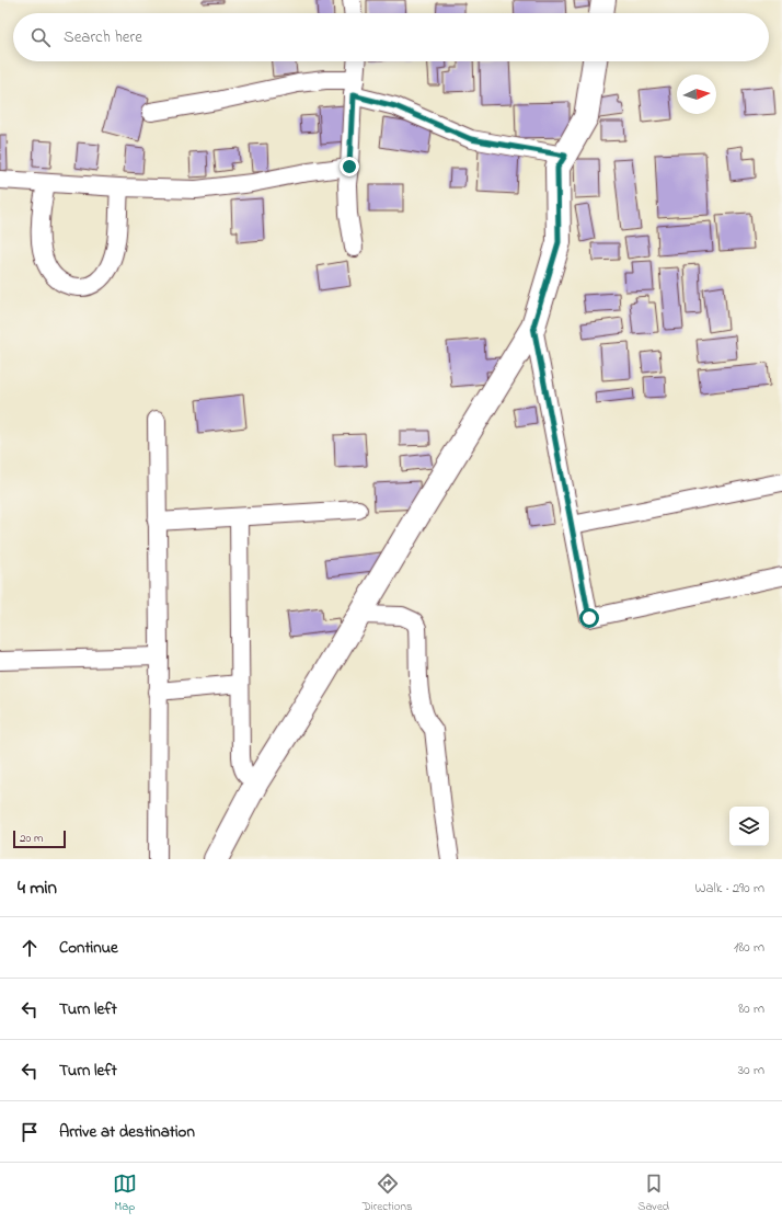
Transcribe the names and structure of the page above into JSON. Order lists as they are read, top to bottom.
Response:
{
  "scale_bar": "20 m",
  "north": "right",
  "page": {
    "search": "Search here",
    "scale": "20 m",
    "heading": ["4 min", "Walk · 290 m"],
    "list": [
      ["Continue", "180 m"],
      ["Turn left", "80 m"],
      ["Turn left", "30 m"],
      "Arrive at destination"
    ],
    "nav": ["Map", "Directions", "Saved"]
  }
}
